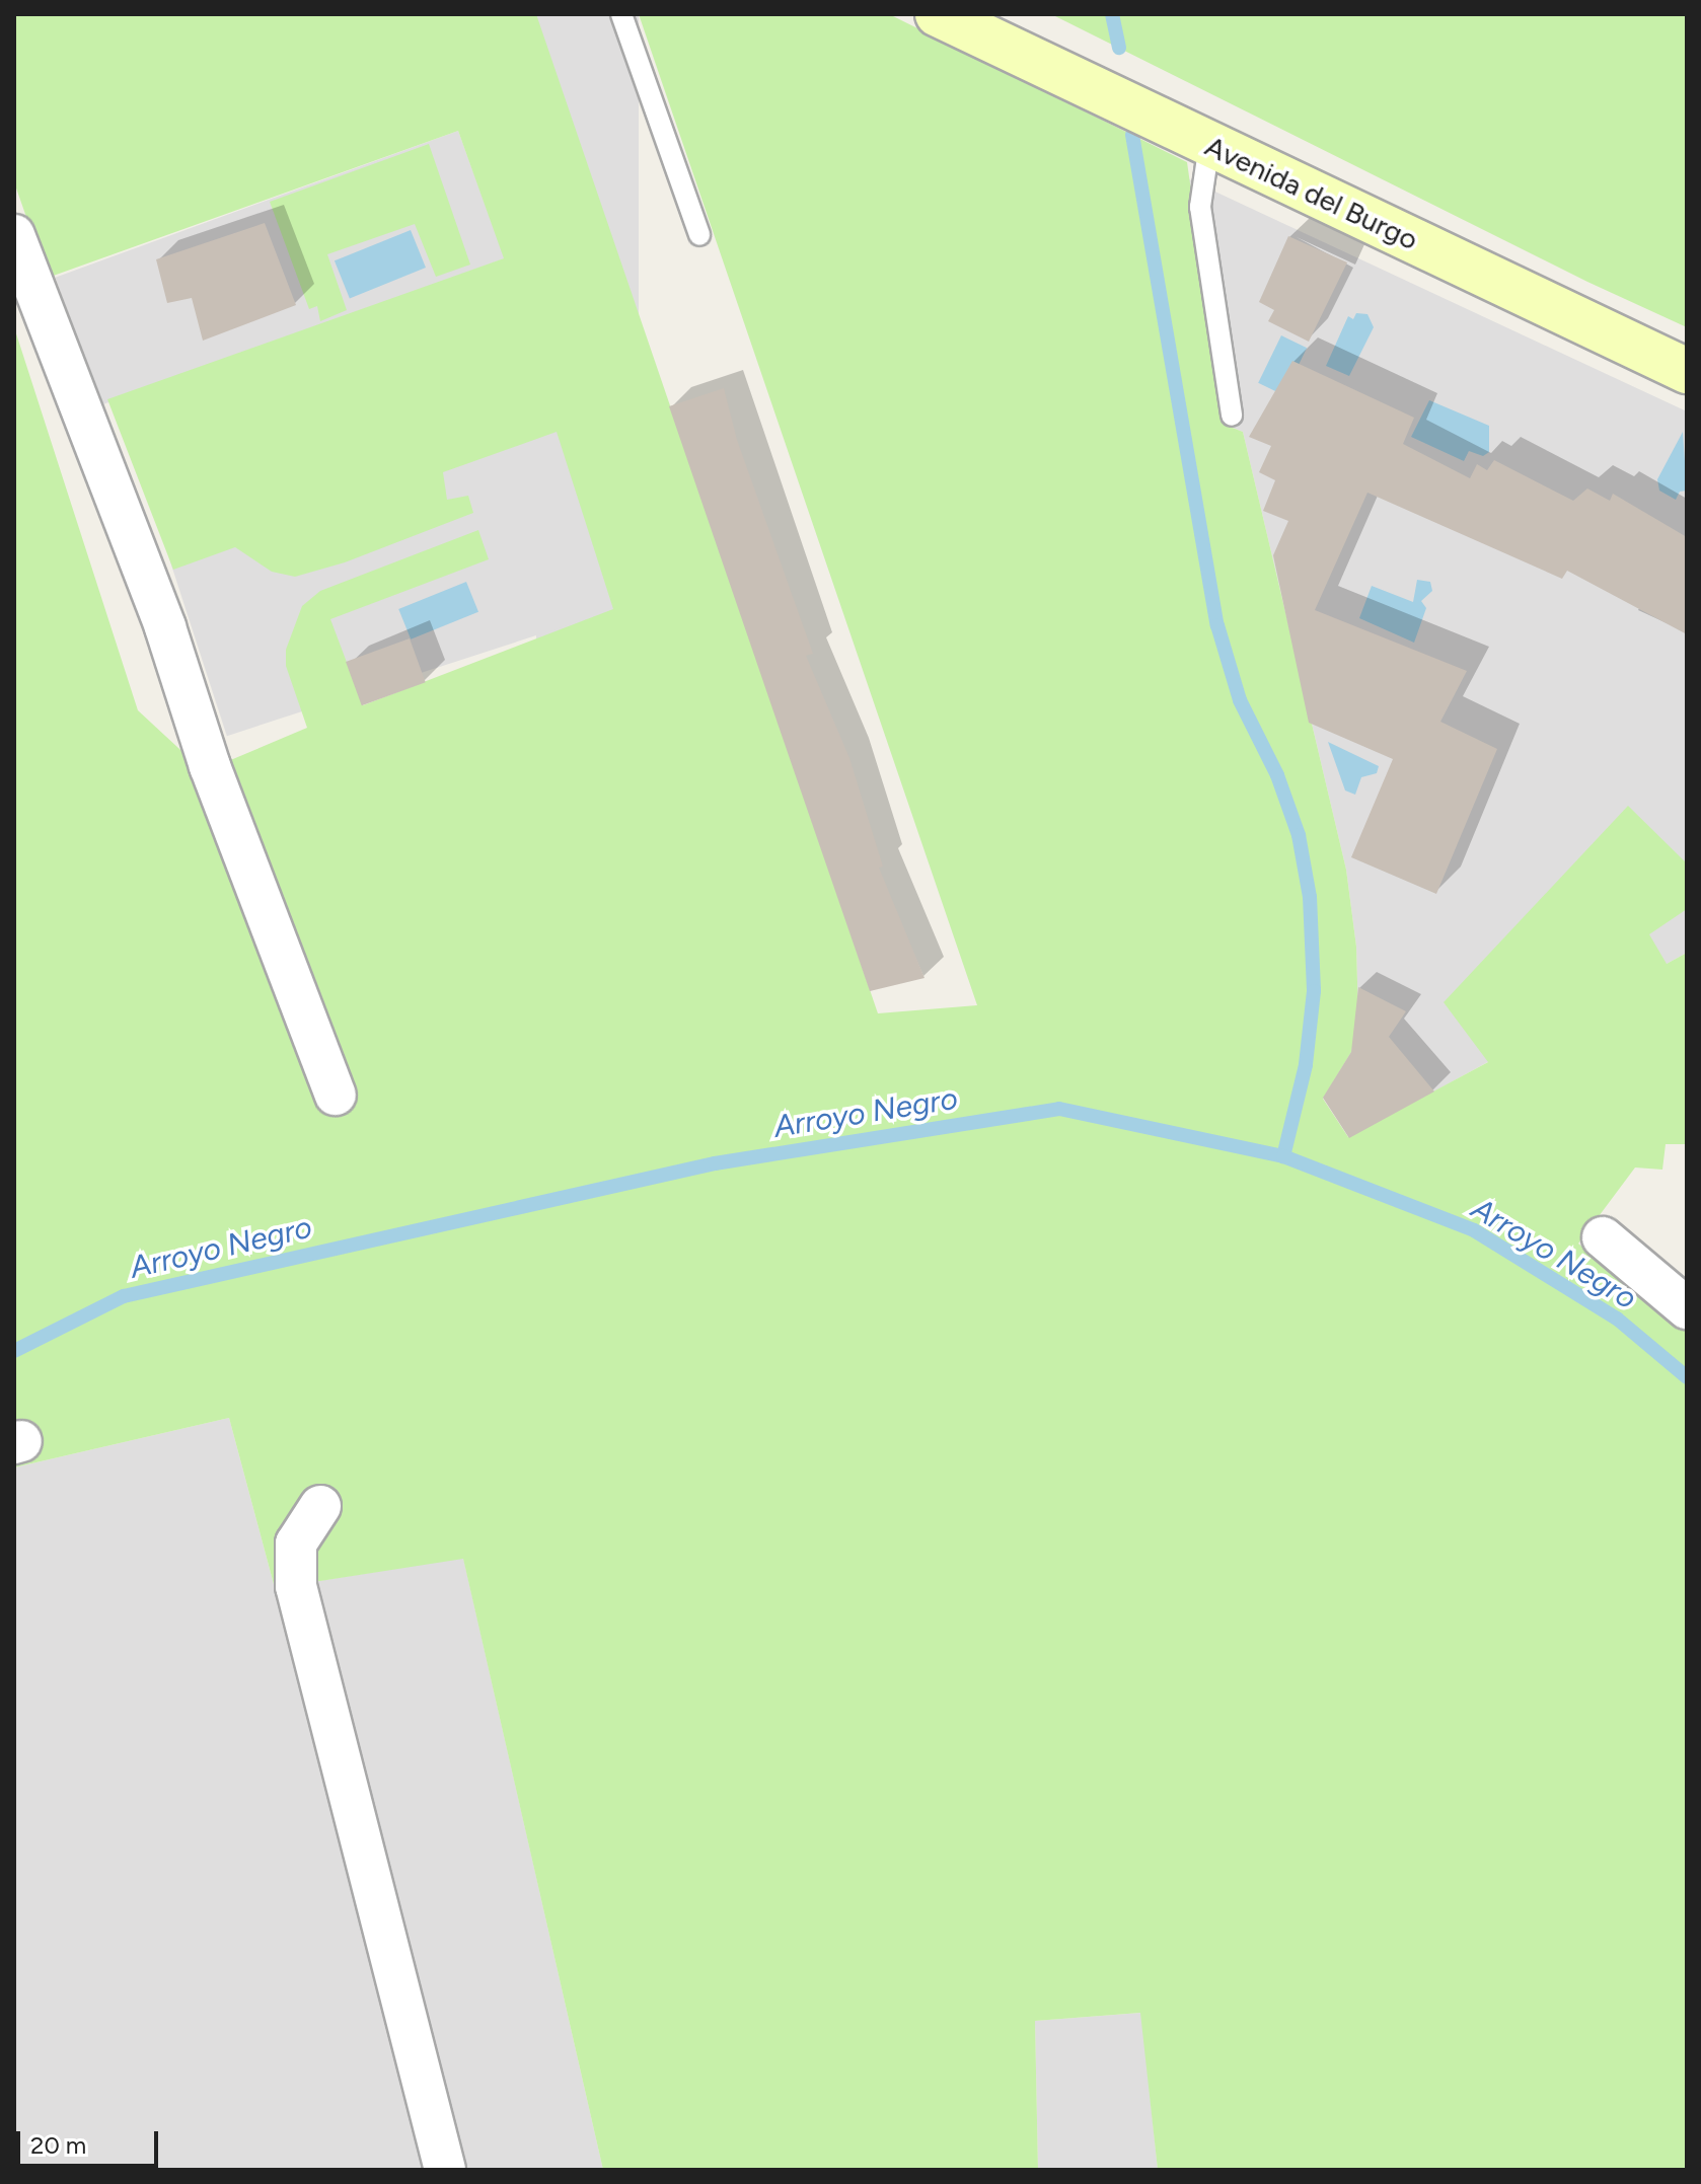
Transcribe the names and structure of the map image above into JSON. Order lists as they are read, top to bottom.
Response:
{
  "streets": {
    "main road": ["Avenida del Burgo"]
  },
  "water": ["Arroyo Negro"],
  "scale_bar": "20 m"
}
